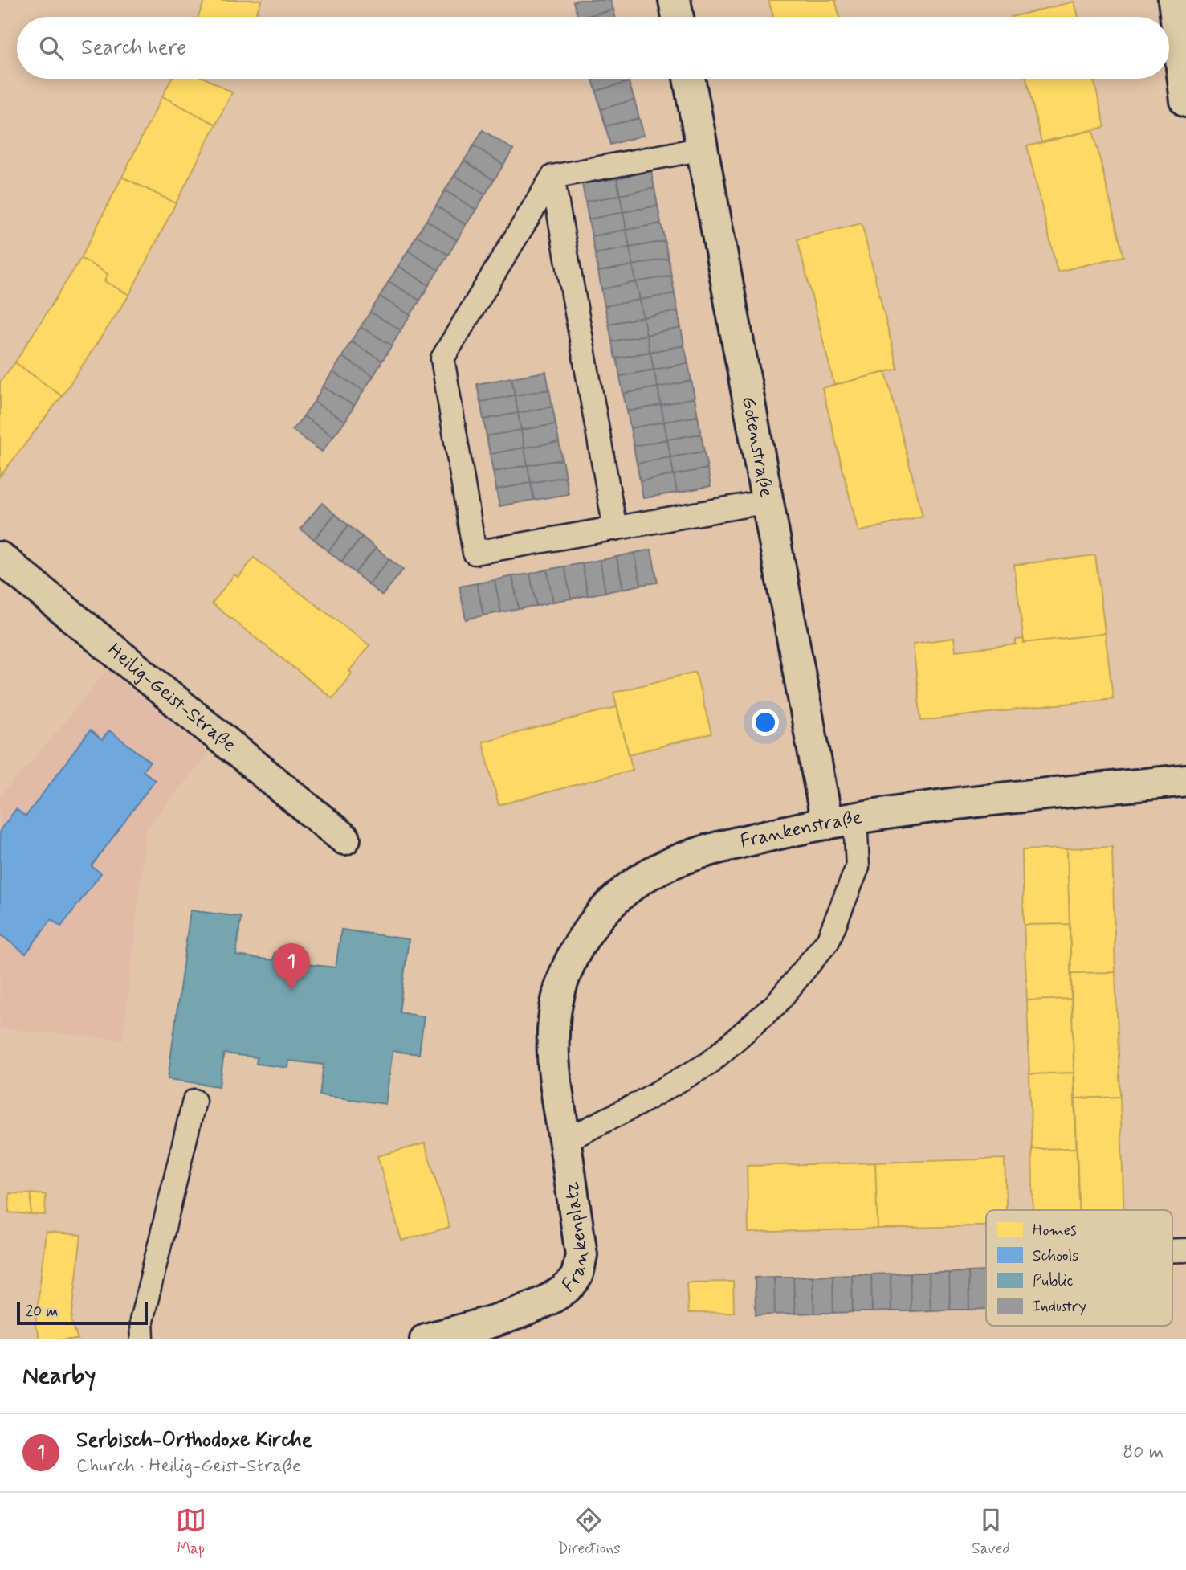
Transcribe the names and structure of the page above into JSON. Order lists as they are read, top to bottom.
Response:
{
  "streets": {
    "street": [
      "Gotenstraße",
      "Heilig-Geist-Straße",
      "Frankenstraße",
      "Frankenplatz"
    ]
  },
  "crossings": [
    ["Gotenstraße", "Frankenstraße"],
    ["Frankenstraße", "Frankenplatz"]
  ],
  "legend": [
    "Homes",
    "Schools",
    "Public",
    "Industry"
  ],
  "scale_bar": "20 m",
  "page": {
    "search": "Search here",
    "pins": "1",
    "scale": "20 m",
    "heading": "Nearby",
    "list": [
      {
        "mark": "1",
        "name": "Serbisch-Orthodoxe Kirche",
        "note": "Church · Heilig-Geist-Straße",
        "value": "80 m"
      }
    ],
    "nav": ["Map", "Directions", "Saved"]
  }
}
